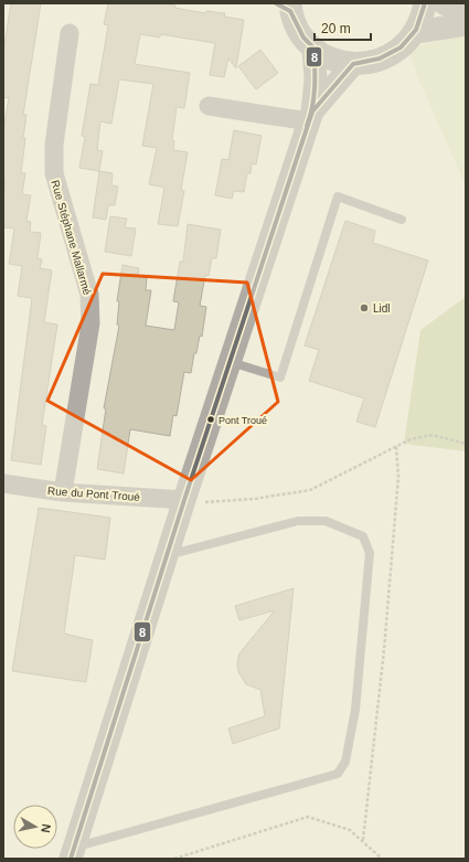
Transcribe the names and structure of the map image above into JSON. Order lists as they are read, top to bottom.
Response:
{
  "streets": {
    "street": ["Rue Stéphane Mallarmé", "Rue du Pont Troué"]
  },
  "crossings": [
    ["Rue Stéphane Mallarmé", "Rue du Pont Troué"]
  ],
  "places": ["Lidl", "Pont Troué"],
  "lines": ["transit line 8"],
  "scale_bar": "20 m",
  "north": "right"
}
